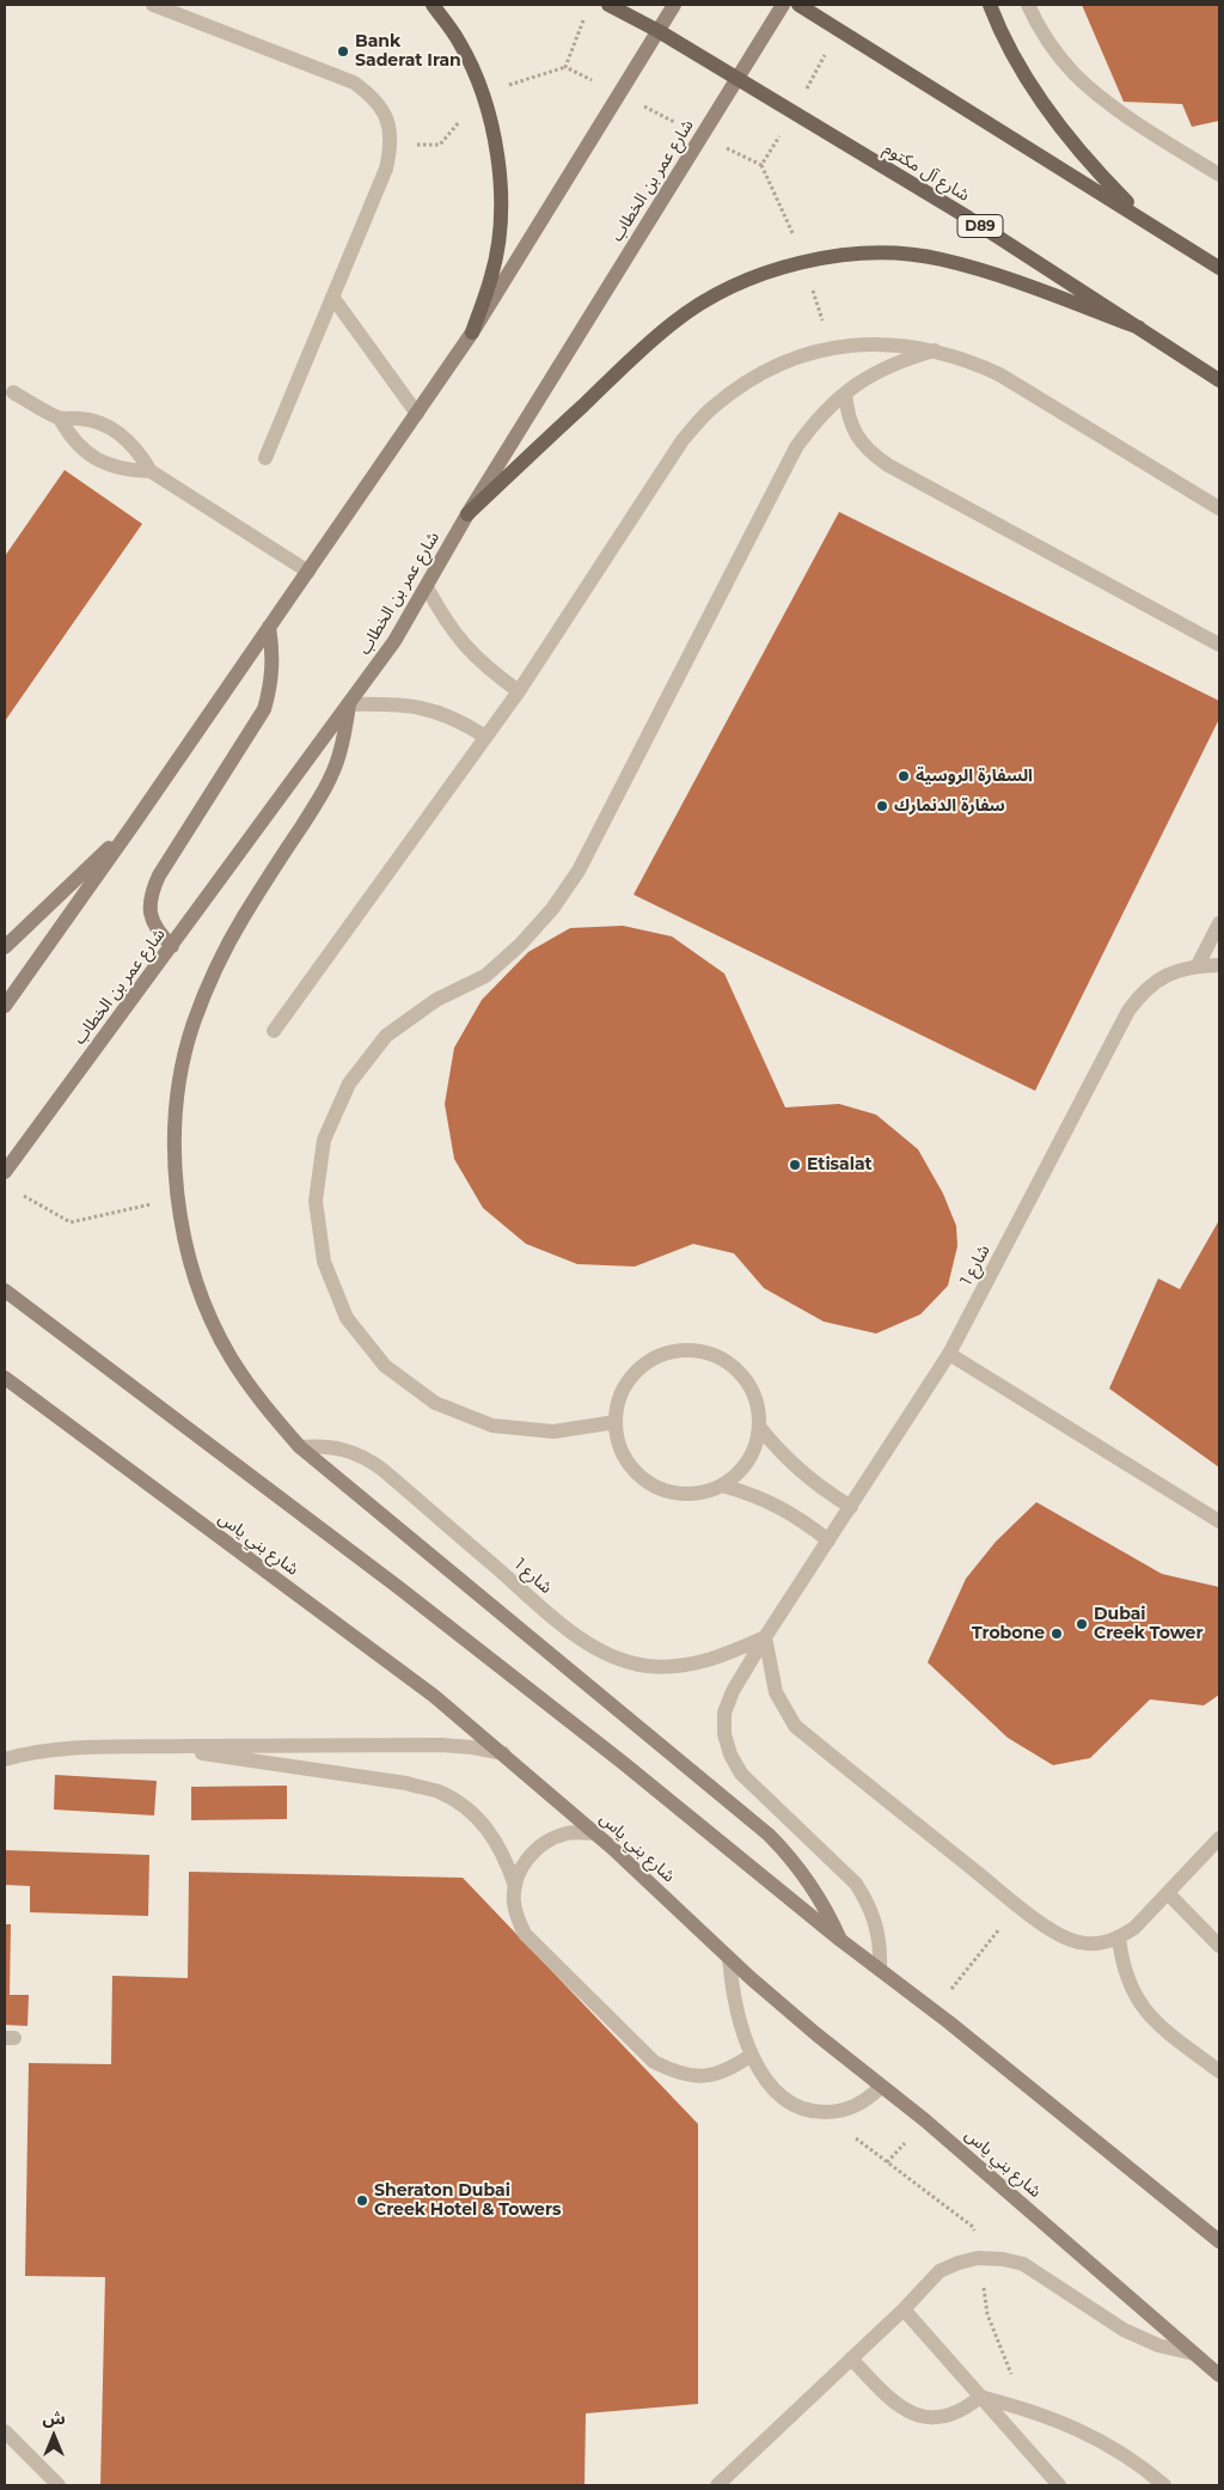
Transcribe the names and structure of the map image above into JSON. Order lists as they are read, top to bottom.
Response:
{
  "streets": {
    "main road": [
      "شارع آل مكتوم",
      "شارع عمر بن الخطاب",
      "D89",
      "شارع بني ياس"
    ],
    "street": ["شارع 1"]
  },
  "crossings": [
    ["شارع آل مكتوم", "شارع عمر بن الخطاب"]
  ],
  "places": [
    "Bank Saderat Iran",
    "السفارة الروسية",
    "سفارة الدنمارك",
    "Etisalat",
    "Dubai Creek Tower",
    "Trobone",
    "Sheraton Dubai Creek Hotel & Towers"
  ],
  "north": "top"
}
